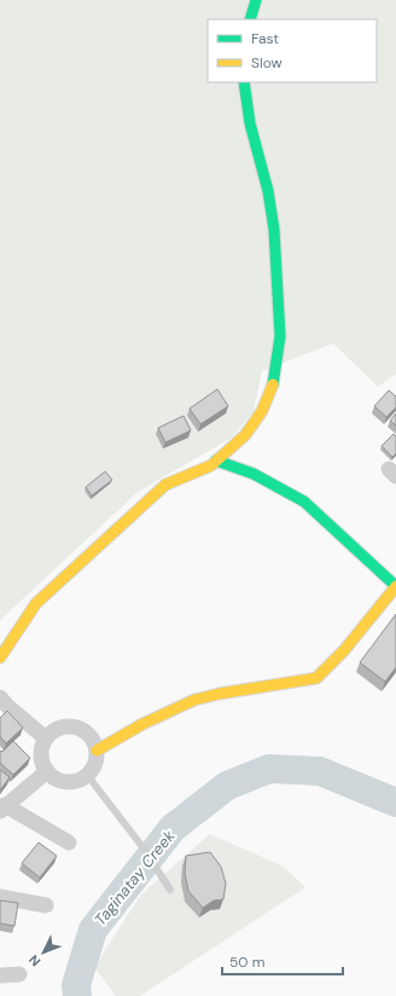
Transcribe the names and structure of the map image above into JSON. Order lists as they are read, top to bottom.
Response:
{
  "water": ["Taginatay Creek"],
  "legend": ["Fast", "Slow"],
  "scale_bar": "50 m",
  "north": "bottom left"
}
